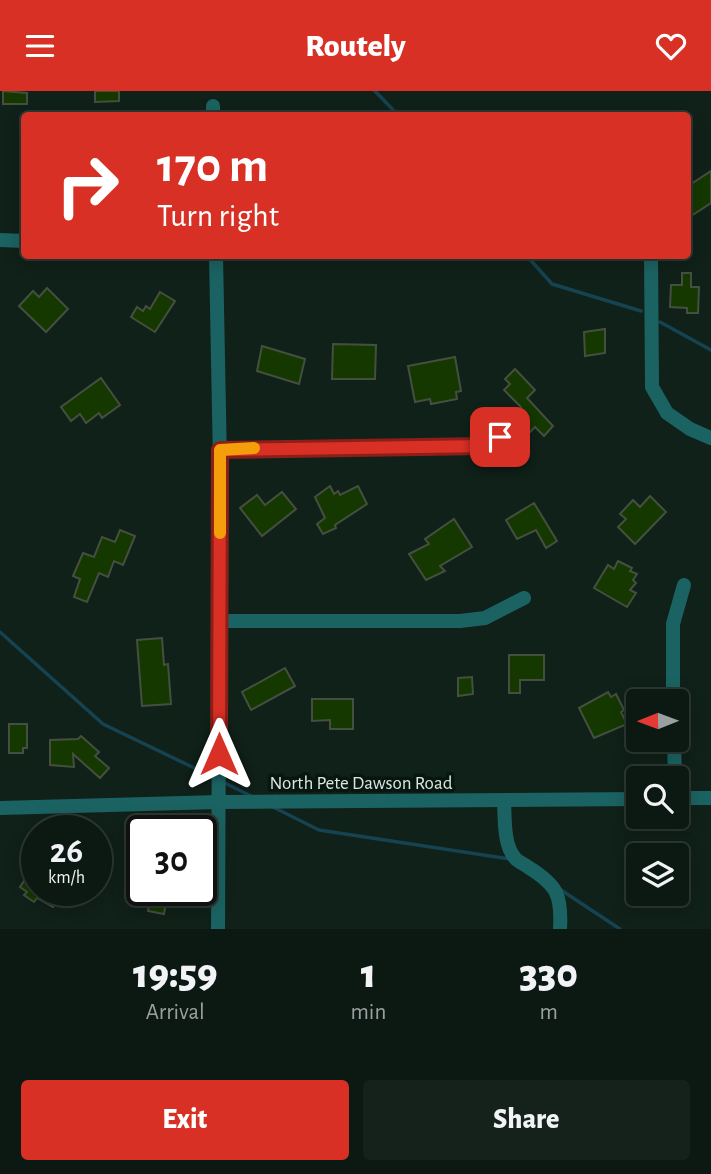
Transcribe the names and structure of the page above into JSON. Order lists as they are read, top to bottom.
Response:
{
  "streets": {
    "street": ["North Pete Dawson Road"]
  },
  "north": "left",
  "page": {
    "header": "Routely",
    "turn": ["170 m", "Turn right"],
    "speed": "26 km/h",
    "limit": "30",
    "eta": [
      "19:59",
      "Arrival",
      "1",
      "min",
      "330",
      "m"
    ],
    "buttons": ["Exit", "Share"]
  }
}
